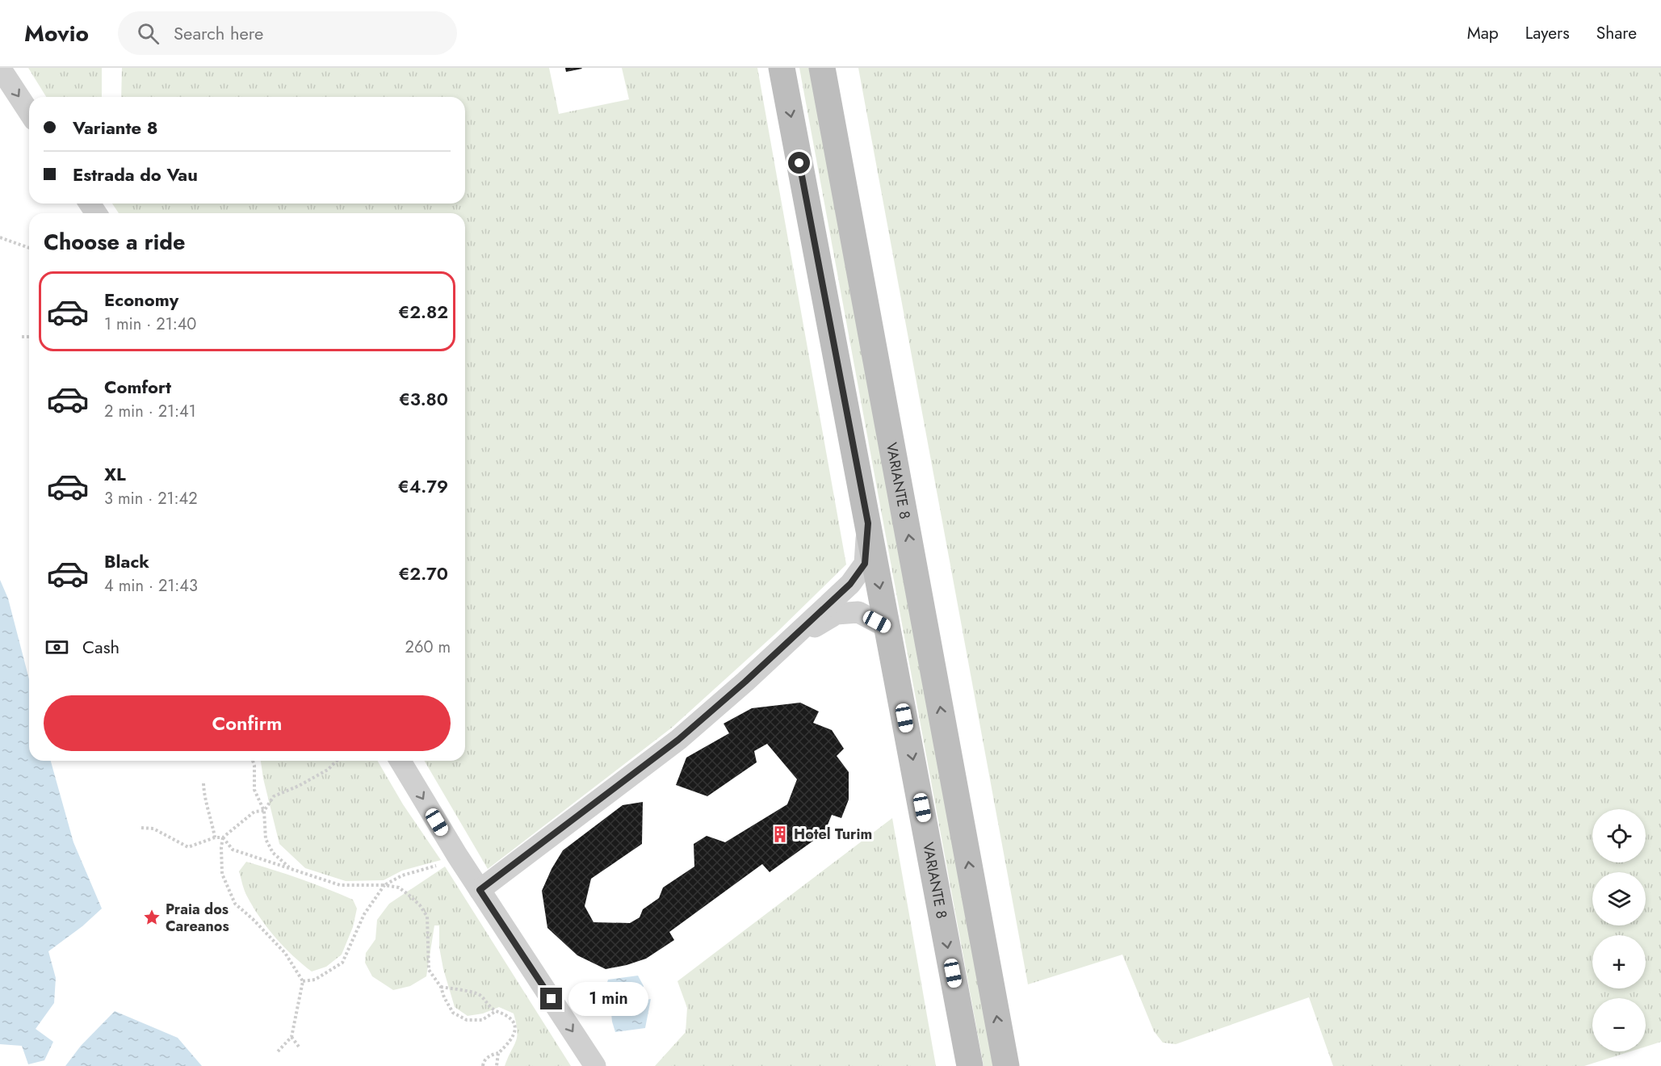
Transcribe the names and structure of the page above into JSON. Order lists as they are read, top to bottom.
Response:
{
  "streets": {
    "main road": ["VARIANTE 8"]
  },
  "places": {
    "building": ["Hotel Turim"],
    "place": ["Praia dos Careanos"]
  },
  "page": {
    "header": "Movio",
    "search": "Search here",
    "nav": ["Map", "Layers", "Share"],
    "banner": ["Variante 8", "Estrada do Vau"],
    "heading": "Choose a ride",
    "list": [
      {
        "name": "Economy",
        "note": "1 min · 21:40",
        "value": "€2.82"
      },
      {
        "name": "Comfort",
        "note": "2 min · 21:41",
        "value": "€3.80"
      },
      {
        "name": "XL",
        "note": "3 min · 21:42",
        "value": "€4.79"
      },
      {
        "name": "Black",
        "note": "4 min · 21:43",
        "value": "€2.70"
      }
    ],
    "pay": ["Cash", "260 m"],
    "buttons": "Confirm",
    "map_buttons": ["+", "−"],
    "bubble": "1 min"
  }
}
